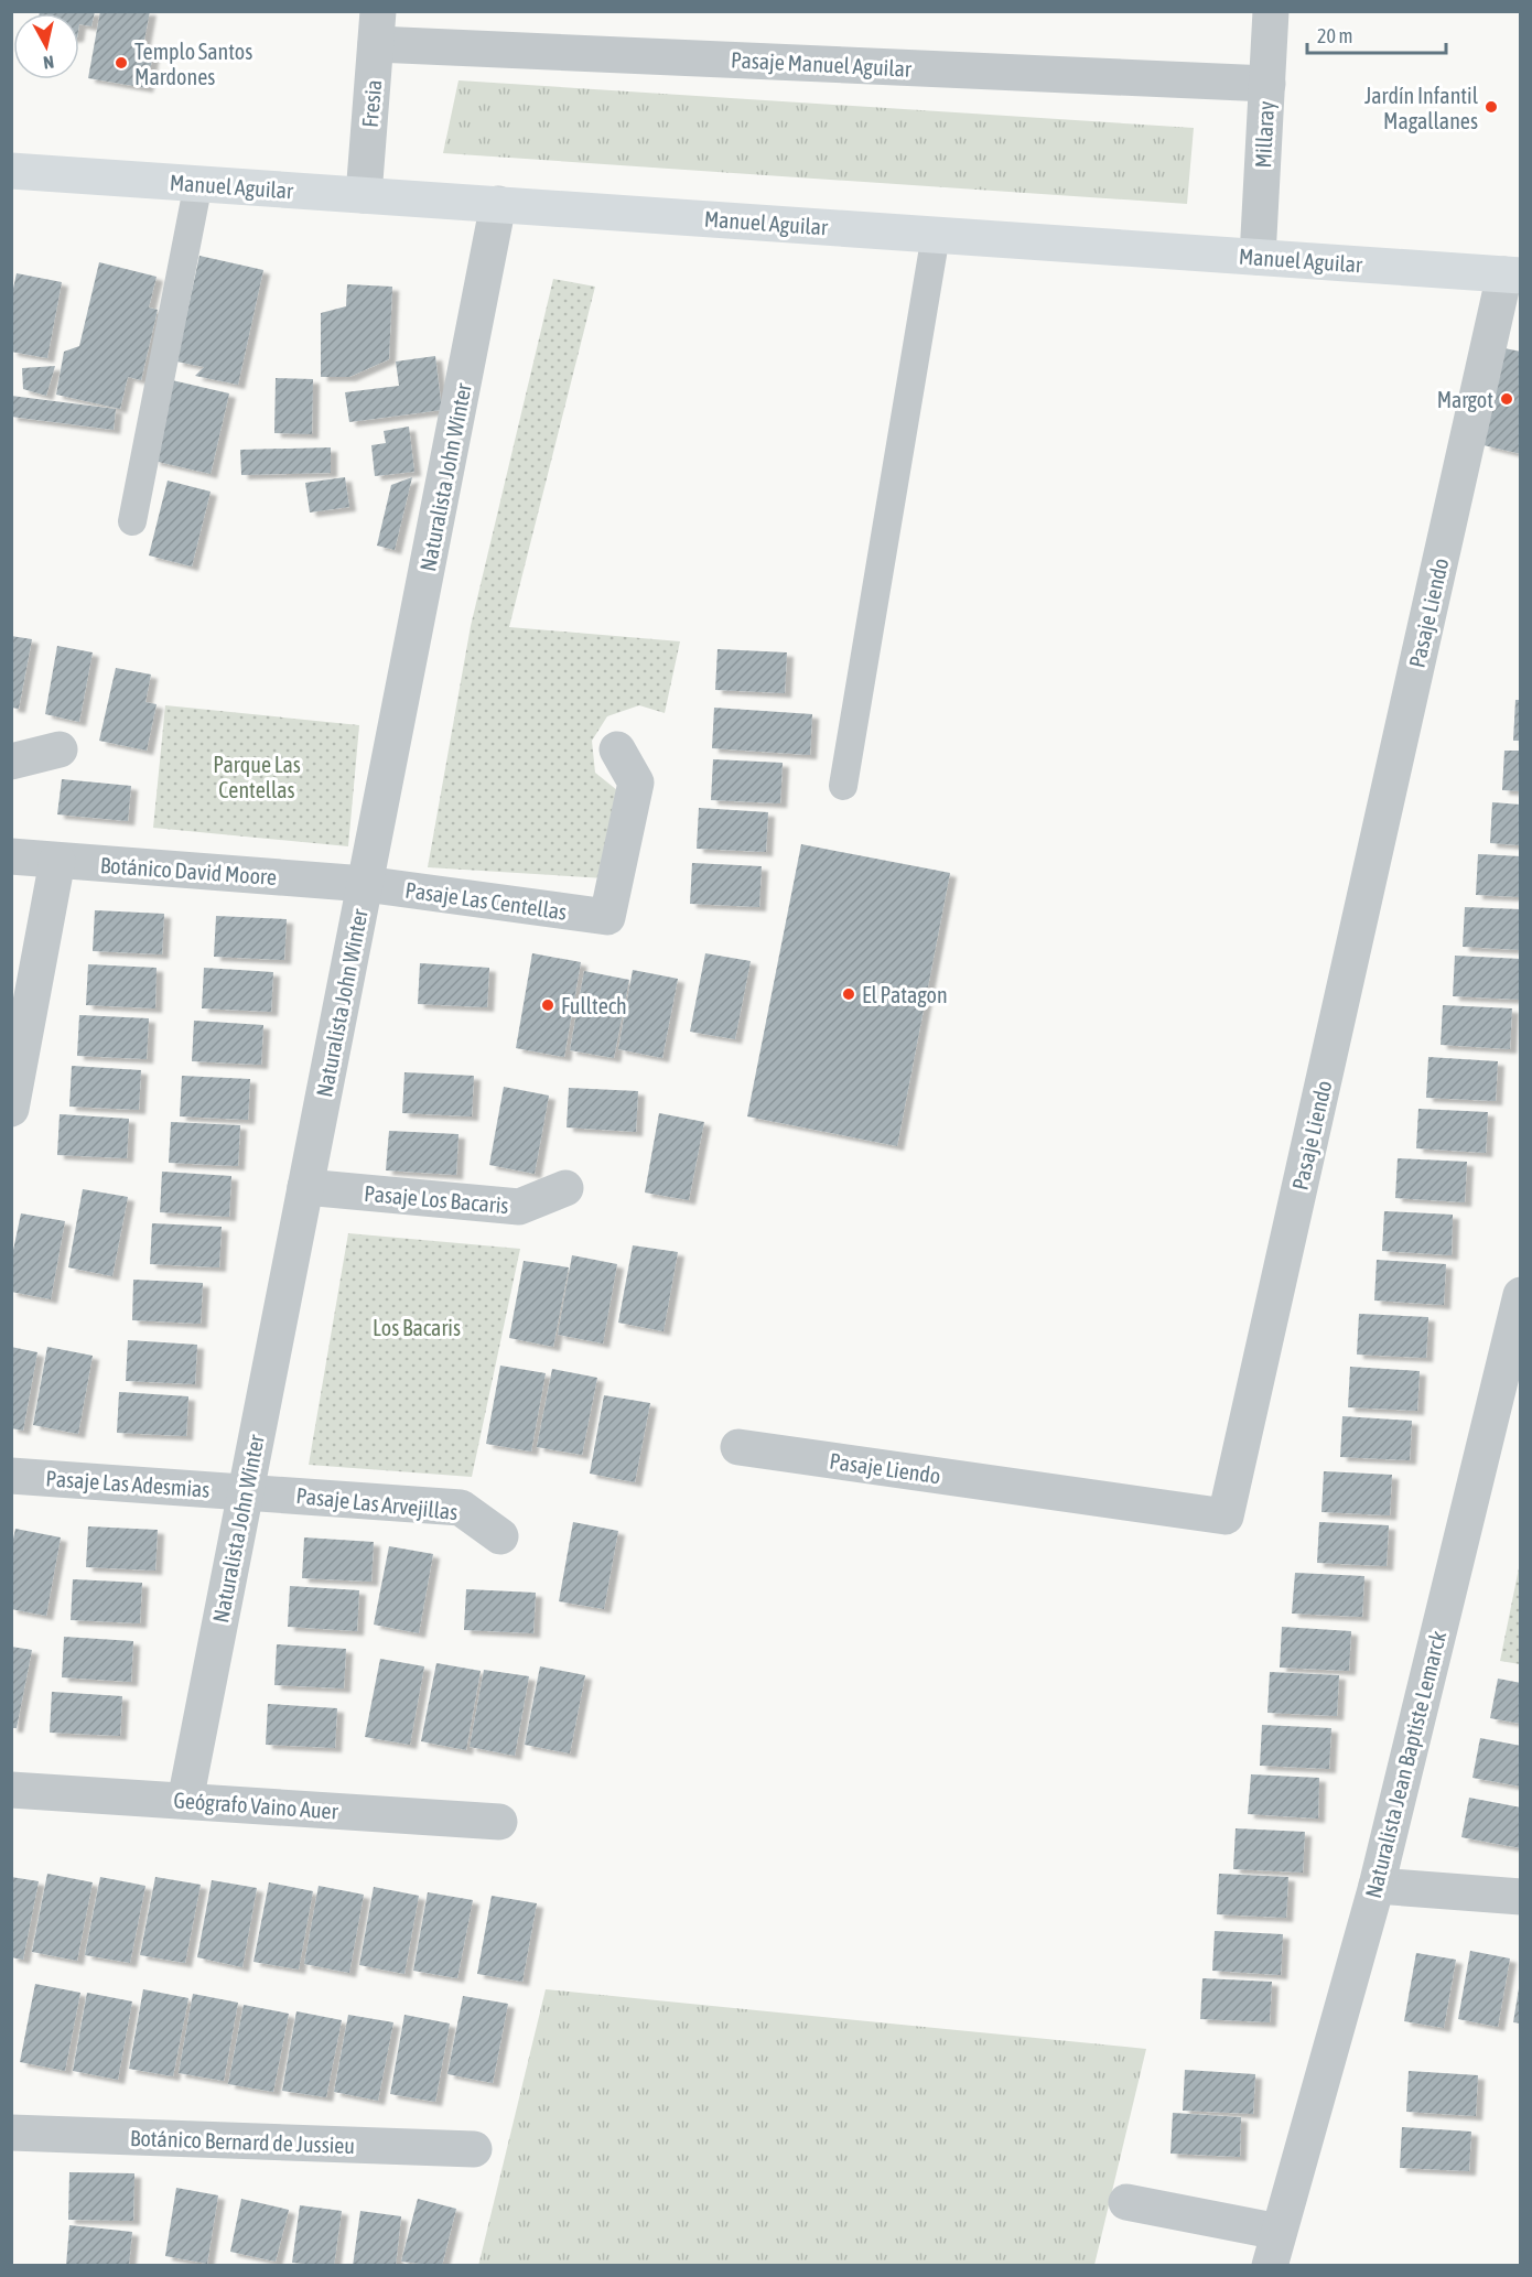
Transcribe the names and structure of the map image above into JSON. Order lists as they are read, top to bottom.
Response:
{
  "streets": {
    "street": [
      "Pasaje Manuel Aguilar",
      "Fresia",
      "Millaray",
      "Manuel Aguilar",
      "Naturalista John Winter",
      "Pasaje Liendo",
      "Botánico David Moore",
      "Pasaje Las Centellas",
      "Pasaje Los Bacaris",
      "Pasaje Las Adesmias",
      "Pasaje Las Arvejillas",
      "Naturalista Jean Baptiste Lemarck",
      "Geógrafo Vaino Auer",
      "Botánico Bernard de Jussieu"
    ]
  },
  "crossings": [
    ["Pasaje Manuel Aguilar", "Fresia"],
    ["Pasaje Manuel Aguilar", "Millaray"],
    ["Fresia", "Manuel Aguilar"],
    ["Millaray", "Manuel Aguilar"],
    ["Manuel Aguilar", "Naturalista John Winter"],
    ["Manuel Aguilar", "Pasaje Liendo"],
    ["Naturalista John Winter", "Botánico David Moore"],
    ["Naturalista John Winter", "Pasaje Las Centellas"],
    ["Naturalista John Winter", "Pasaje Los Bacaris"],
    ["Naturalista John Winter", "Pasaje Las Adesmias"],
    ["Naturalista John Winter", "Pasaje Las Arvejillas"],
    ["Naturalista John Winter", "Geógrafo Vaino Auer"],
    ["Botánico David Moore", "Pasaje Las Centellas"],
    ["Pasaje Las Adesmias", "Pasaje Las Arvejillas"]
  ],
  "parks": ["Parque Las Centellas", "Los Bacaris"],
  "places": [
    "Templo Santos Mardones",
    "Jardín Infantil Magallanes",
    "Margot",
    "El Patagon",
    "Fulltech"
  ],
  "scale_bar": "20 m",
  "north": "bottom"
}
